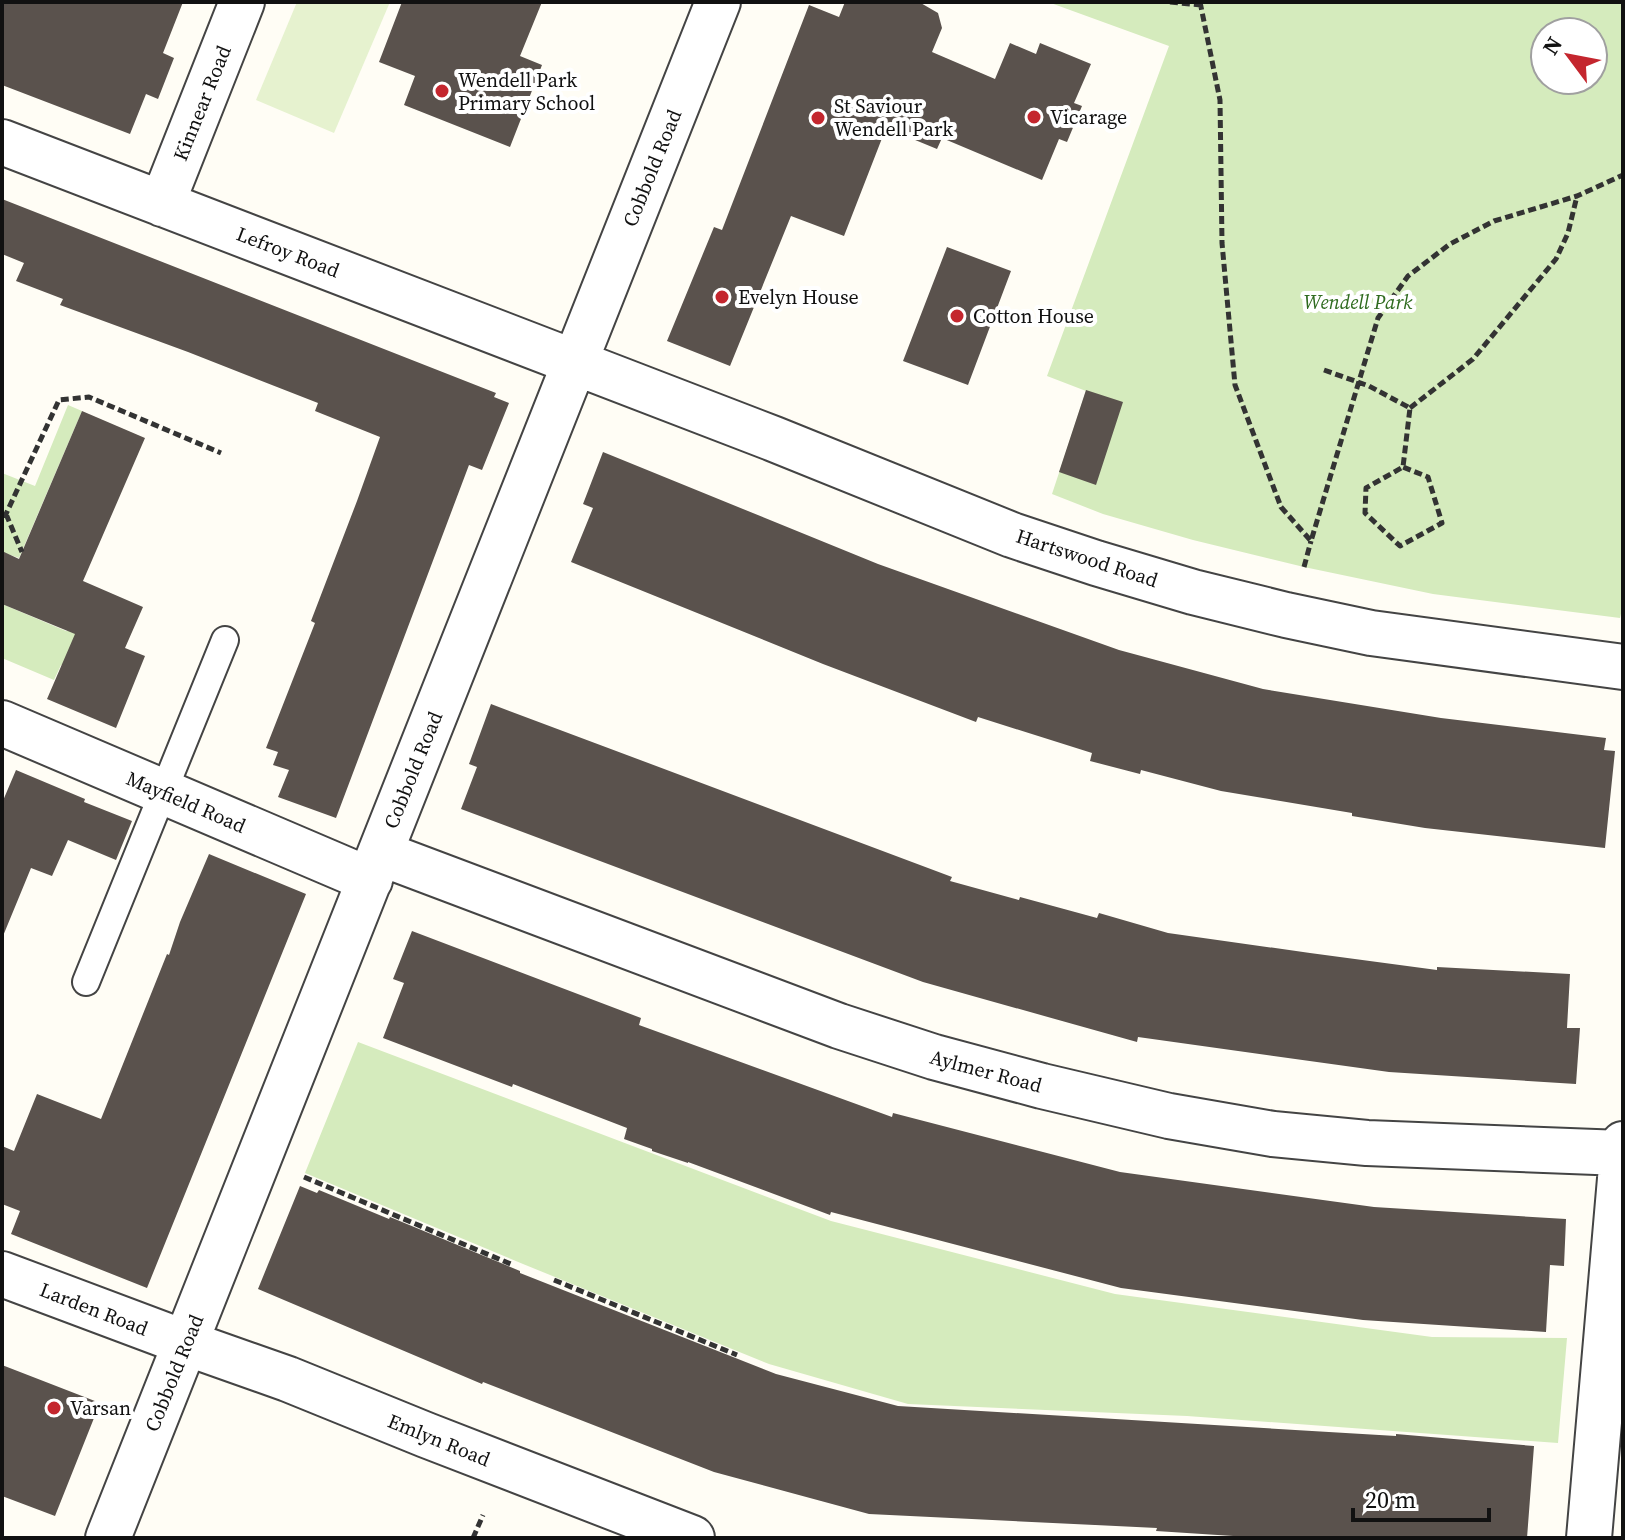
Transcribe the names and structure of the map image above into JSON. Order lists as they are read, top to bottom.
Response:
{
  "streets": {
    "street": [
      "Kinnear Road",
      "Cobbold Road",
      "Lefroy Road",
      "Hartswood Road",
      "Mayfield Road",
      "Aylmer Road",
      "Larden Road",
      "Emlyn Road"
    ]
  },
  "crossings": [
    ["Kinnear Road", "Lefroy Road"],
    ["Cobbold Road", "Lefroy Road"],
    ["Cobbold Road", "Hartswood Road"],
    ["Cobbold Road", "Mayfield Road"],
    ["Cobbold Road", "Aylmer Road"],
    ["Cobbold Road", "Larden Road"],
    ["Cobbold Road", "Emlyn Road"],
    ["Lefroy Road", "Hartswood Road"],
    ["Mayfield Road", "Aylmer Road"],
    ["Larden Road", "Emlyn Road"]
  ],
  "parks": ["Wendell Park"],
  "places": [
    "Wendell Park Primary School",
    "Vicarage",
    "St Saviour Wendell Park",
    "Evelyn House",
    "Cotton House",
    "Varsan"
  ],
  "scale_bar": "20 m",
  "north": "top left"
}
